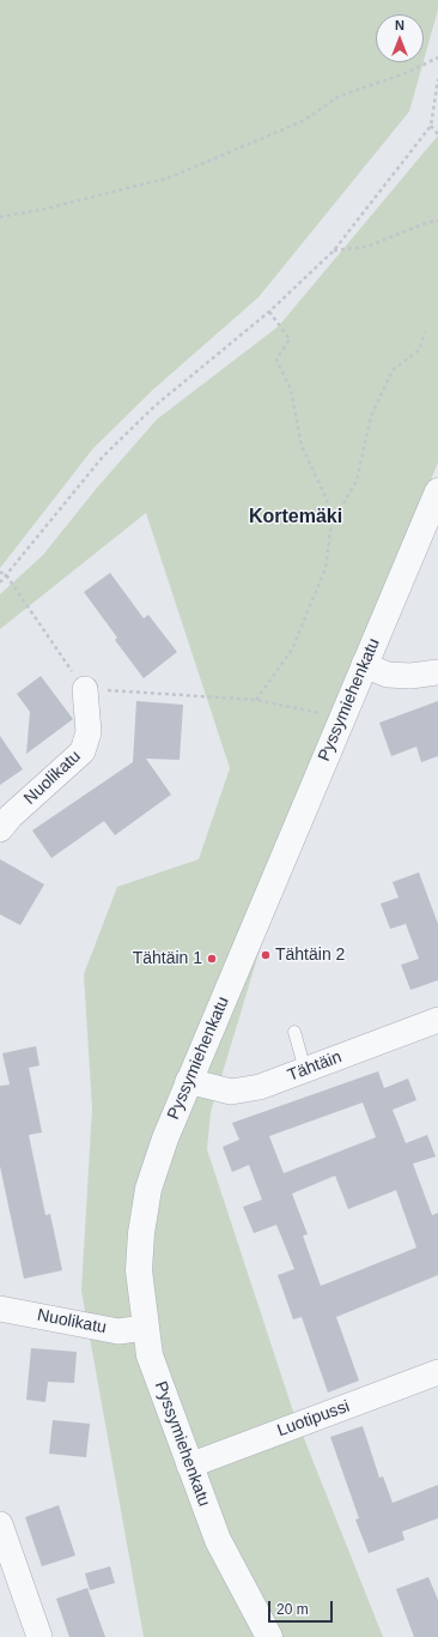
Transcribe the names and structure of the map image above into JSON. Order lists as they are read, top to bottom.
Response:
{
  "streets": {
    "street": [
      "Pyssymiehenkatu",
      "Nuolikatu",
      "Tähtäin",
      "Luotipussi"
    ]
  },
  "crossings": [
    ["Pyssymiehenkatu", "Nuolikatu"],
    ["Pyssymiehenkatu", "Tähtäin"],
    ["Pyssymiehenkatu", "Luotipussi"]
  ],
  "districts": ["Kortemäki"],
  "places": ["Tähtäin 2", "Tähtäin 1"],
  "scale_bar": "20 m",
  "north": "top"
}
